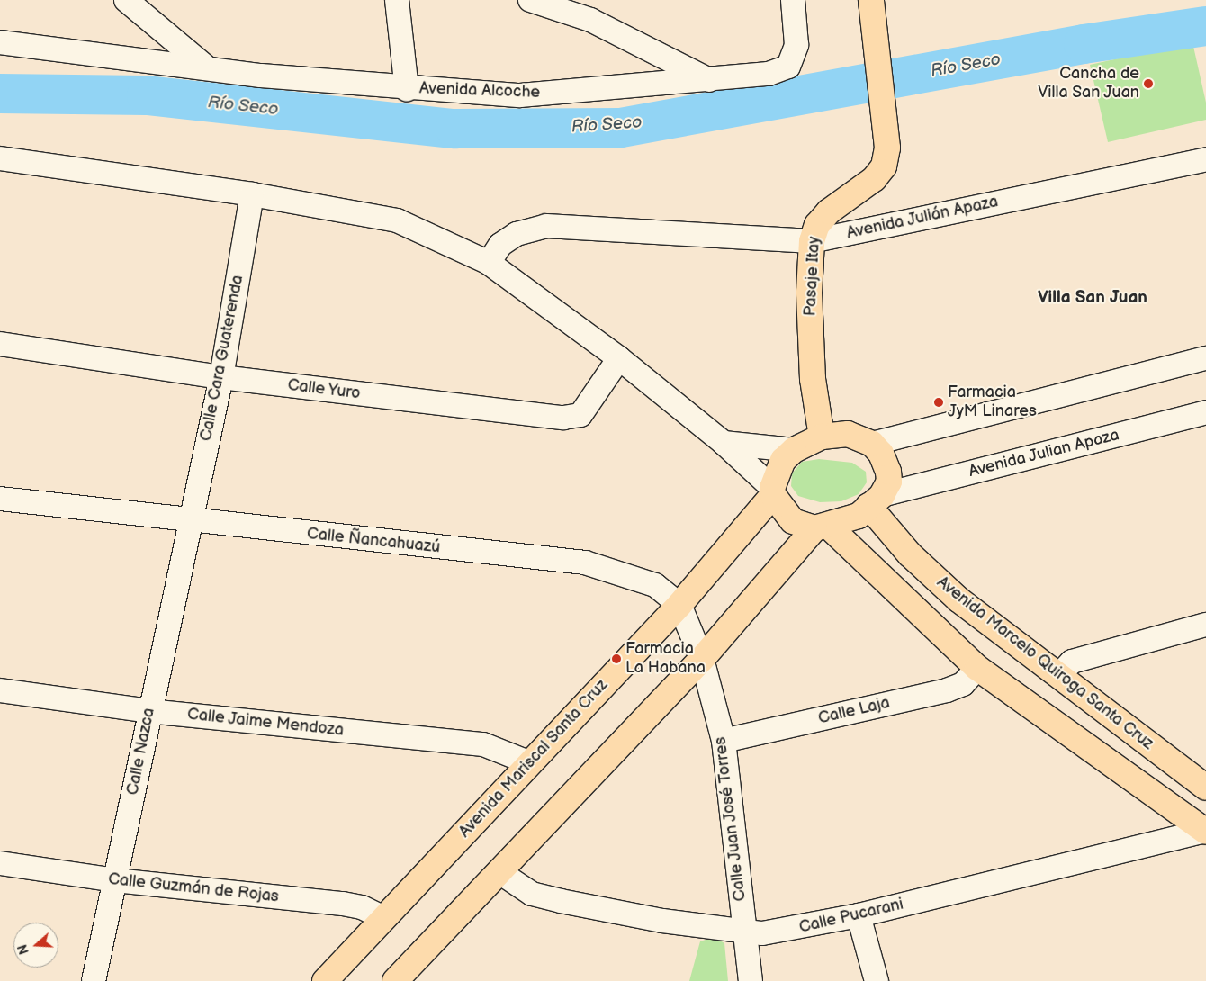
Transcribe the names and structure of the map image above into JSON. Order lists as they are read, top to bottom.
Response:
{
  "streets": {
    "main road": ["Pasaje Itay", "Avenida Marcelo Quiroga Santa Cruz", "Avenida Mariscal Santa Cruz"],
    "street": [
      "Avenida Alcoche",
      "Avenida Julián Apaza",
      "Calle Cara Guaterenda",
      "Calle Yuro",
      "Avenida Julian Apaza",
      "Calle Ñancahuazú",
      "Calle Laja",
      "Calle Jaime Mendoza",
      "Calle Nazca",
      "Calle Juan José Torres",
      "Calle Guzmán de Rojas",
      "Calle Pucarani"
    ]
  },
  "crossings": [
    ["Avenida Julián Apaza", "Pasaje Itay"],
    ["Pasaje Itay", "Avenida Julian Apaza"],
    ["Pasaje Itay", "Avenida Marcelo Quiroga Santa Cruz"],
    ["Pasaje Itay", "Avenida Mariscal Santa Cruz"],
    ["Calle Cara Guaterenda", "Calle Yuro"],
    ["Calle Cara Guaterenda", "Calle Ñancahuazú"],
    ["Calle Cara Guaterenda", "Calle Nazca"],
    ["Avenida Julian Apaza", "Avenida Marcelo Quiroga Santa Cruz"],
    ["Avenida Julian Apaza", "Avenida Mariscal Santa Cruz"],
    ["Calle Ñancahuazú", "Calle Nazca"],
    ["Calle Ñancahuazú", "Avenida Mariscal Santa Cruz"],
    ["Calle Ñancahuazú", "Calle Juan José Torres"],
    ["Avenida Marcelo Quiroga Santa Cruz", "Avenida Mariscal Santa Cruz"],
    ["Calle Laja", "Calle Juan José Torres"],
    ["Calle Jaime Mendoza", "Calle Nazca"],
    ["Calle Jaime Mendoza", "Avenida Mariscal Santa Cruz"],
    ["Calle Nazca", "Calle Guzmán de Rojas"],
    ["Avenida Mariscal Santa Cruz", "Calle Guzmán de Rojas"],
    ["Calle Juan José Torres", "Calle Pucarani"]
  ],
  "districts": ["Villa San Juan"],
  "water": ["Río Seco"],
  "places": ["Cancha de Villa San Juan", "Farmacia JyM Linares", "Farmacia La Habana"],
  "north": "left"
}
